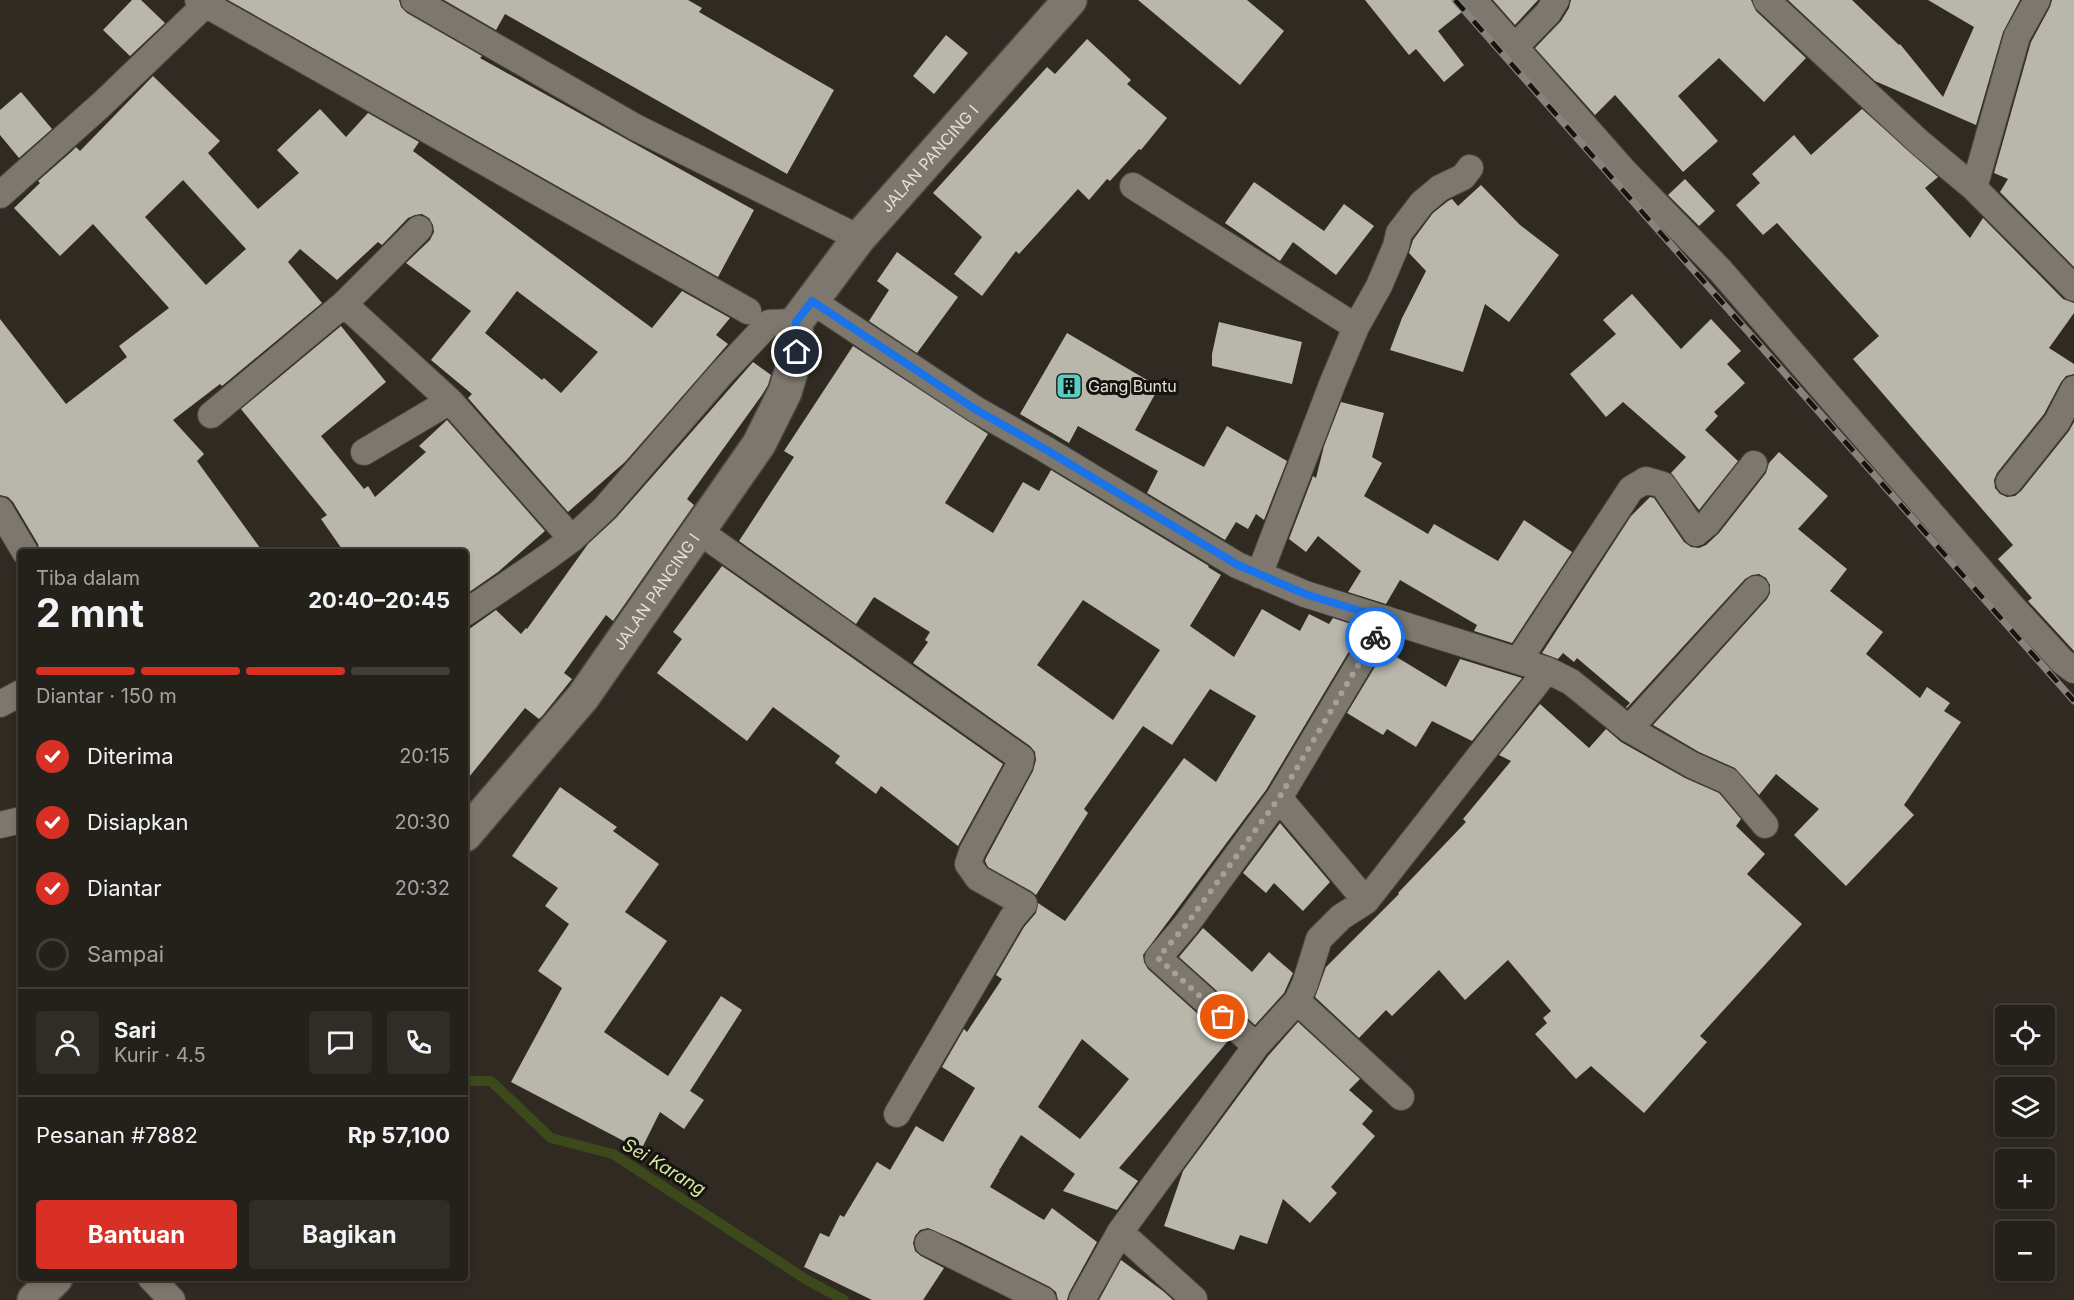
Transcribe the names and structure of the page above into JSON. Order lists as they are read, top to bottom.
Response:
{
  "streets": {
    "main road": ["JALAN PANCING I"]
  },
  "water": ["Sei Karang"],
  "places": {
    "building": ["Gang Buntu"]
  },
  "page": {
    "heading": ["2 mnt", "Tiba dalam", "20:40–20:45"],
    "panel": [
      "Sari",
      "Kurir · 4.5",
      "Pesanan #7882",
      "Rp 57,100"
    ],
    "bar": "Diantar · 150 m",
    "list": [
      ["Diterima", "20:15"],
      ["Disiapkan", "20:30"],
      ["Diantar", "20:32"],
      "Sampai"
    ],
    "map_buttons": ["+", "−"],
    "buttons": ["Bantuan", "Bagikan"]
  }
}
